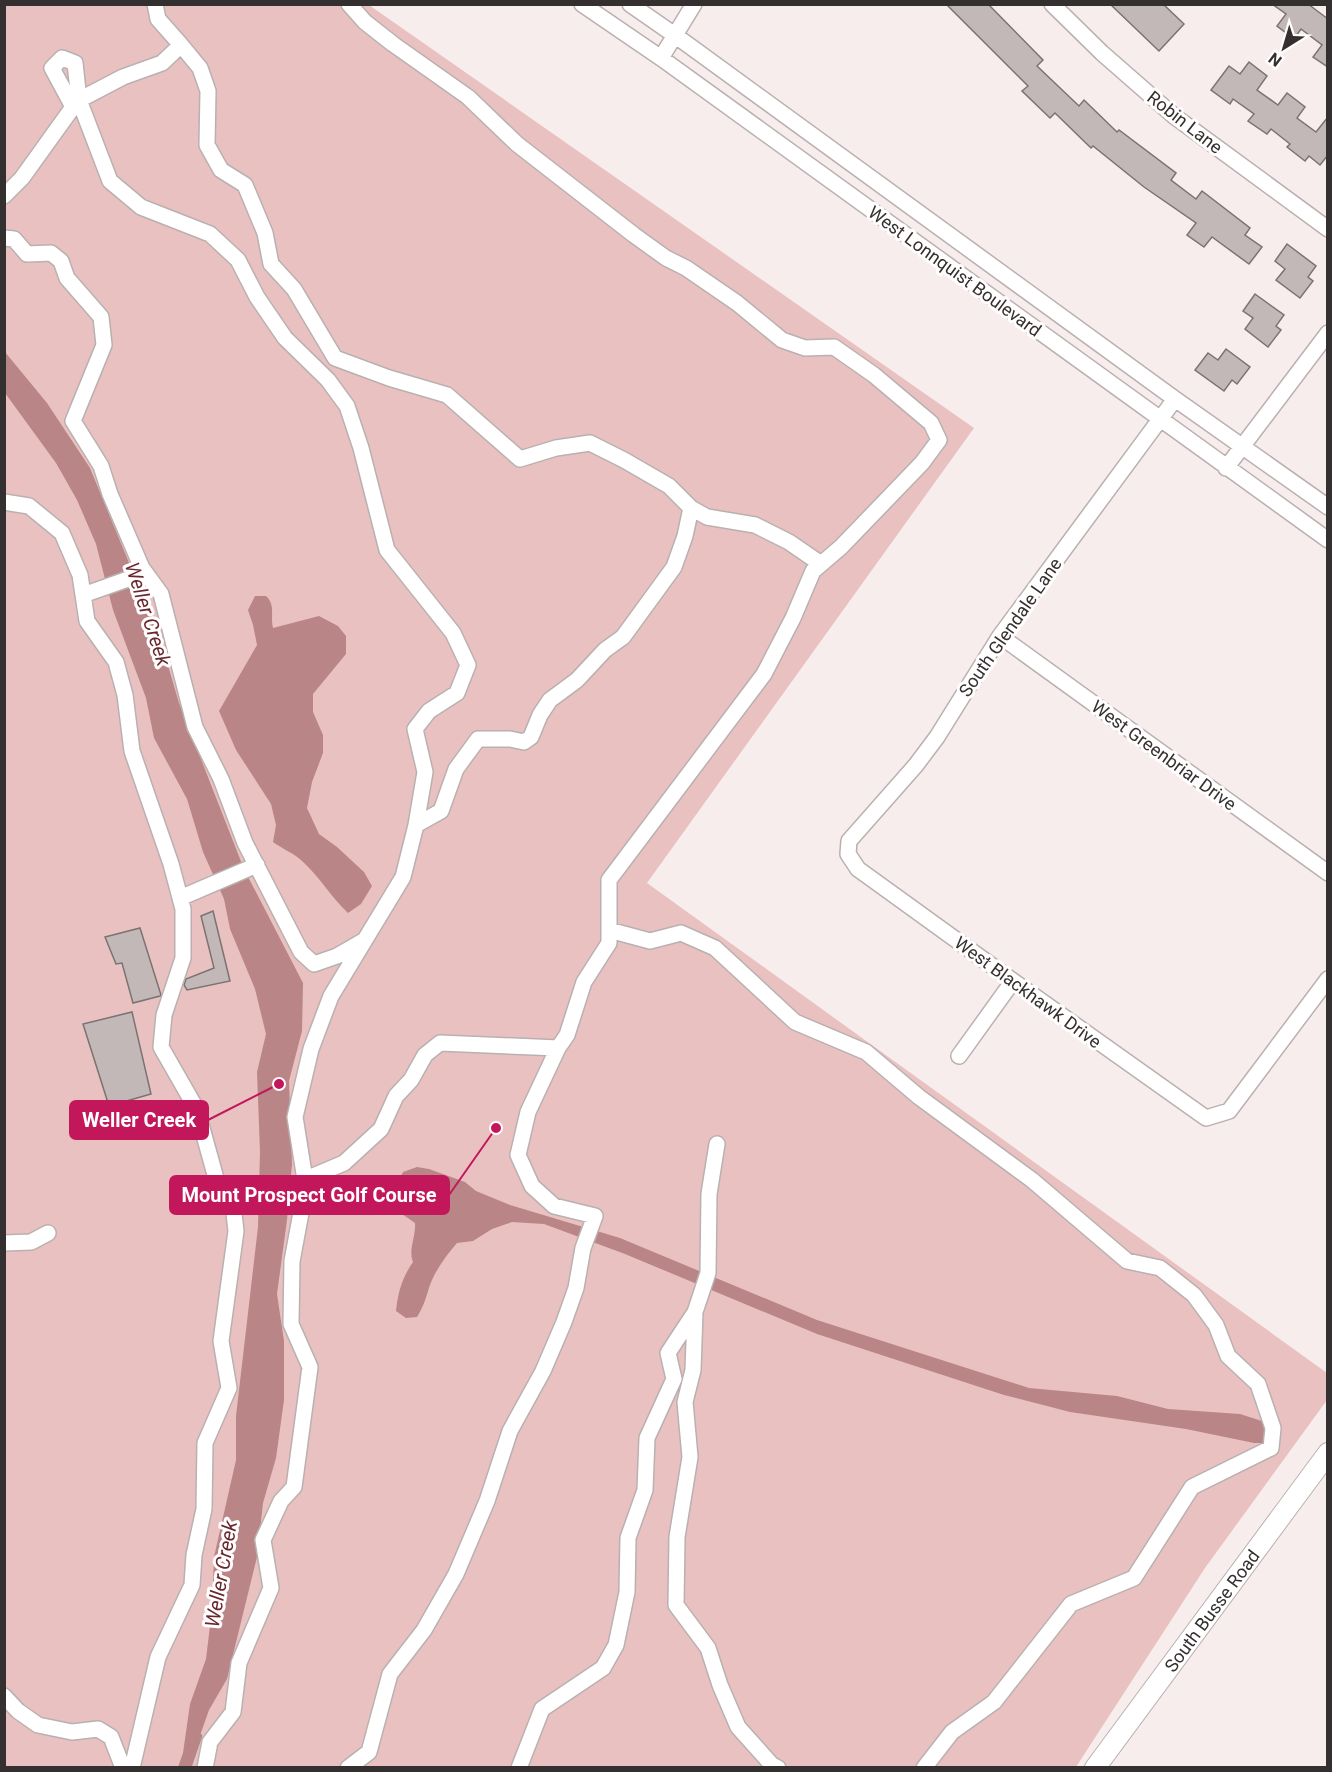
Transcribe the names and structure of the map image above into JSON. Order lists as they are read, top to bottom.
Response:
{
  "streets": {
    "main road": ["South Busse Road"],
    "street": [
      "Robin Lane",
      "West Lonnquist Boulevard",
      "South Glendale Lane",
      "West Greenbriar Drive",
      "West Blackhawk Drive"
    ]
  },
  "crossings": [
    ["West Lonnquist Boulevard", "South Glendale Lane"],
    ["South Glendale Lane", "West Greenbriar Drive"],
    ["South Glendale Lane", "West Blackhawk Drive"]
  ],
  "water": ["Weller Creek"],
  "places": ["Weller Creek", "Mount Prospect Golf Course"],
  "north": "bottom left"
}
